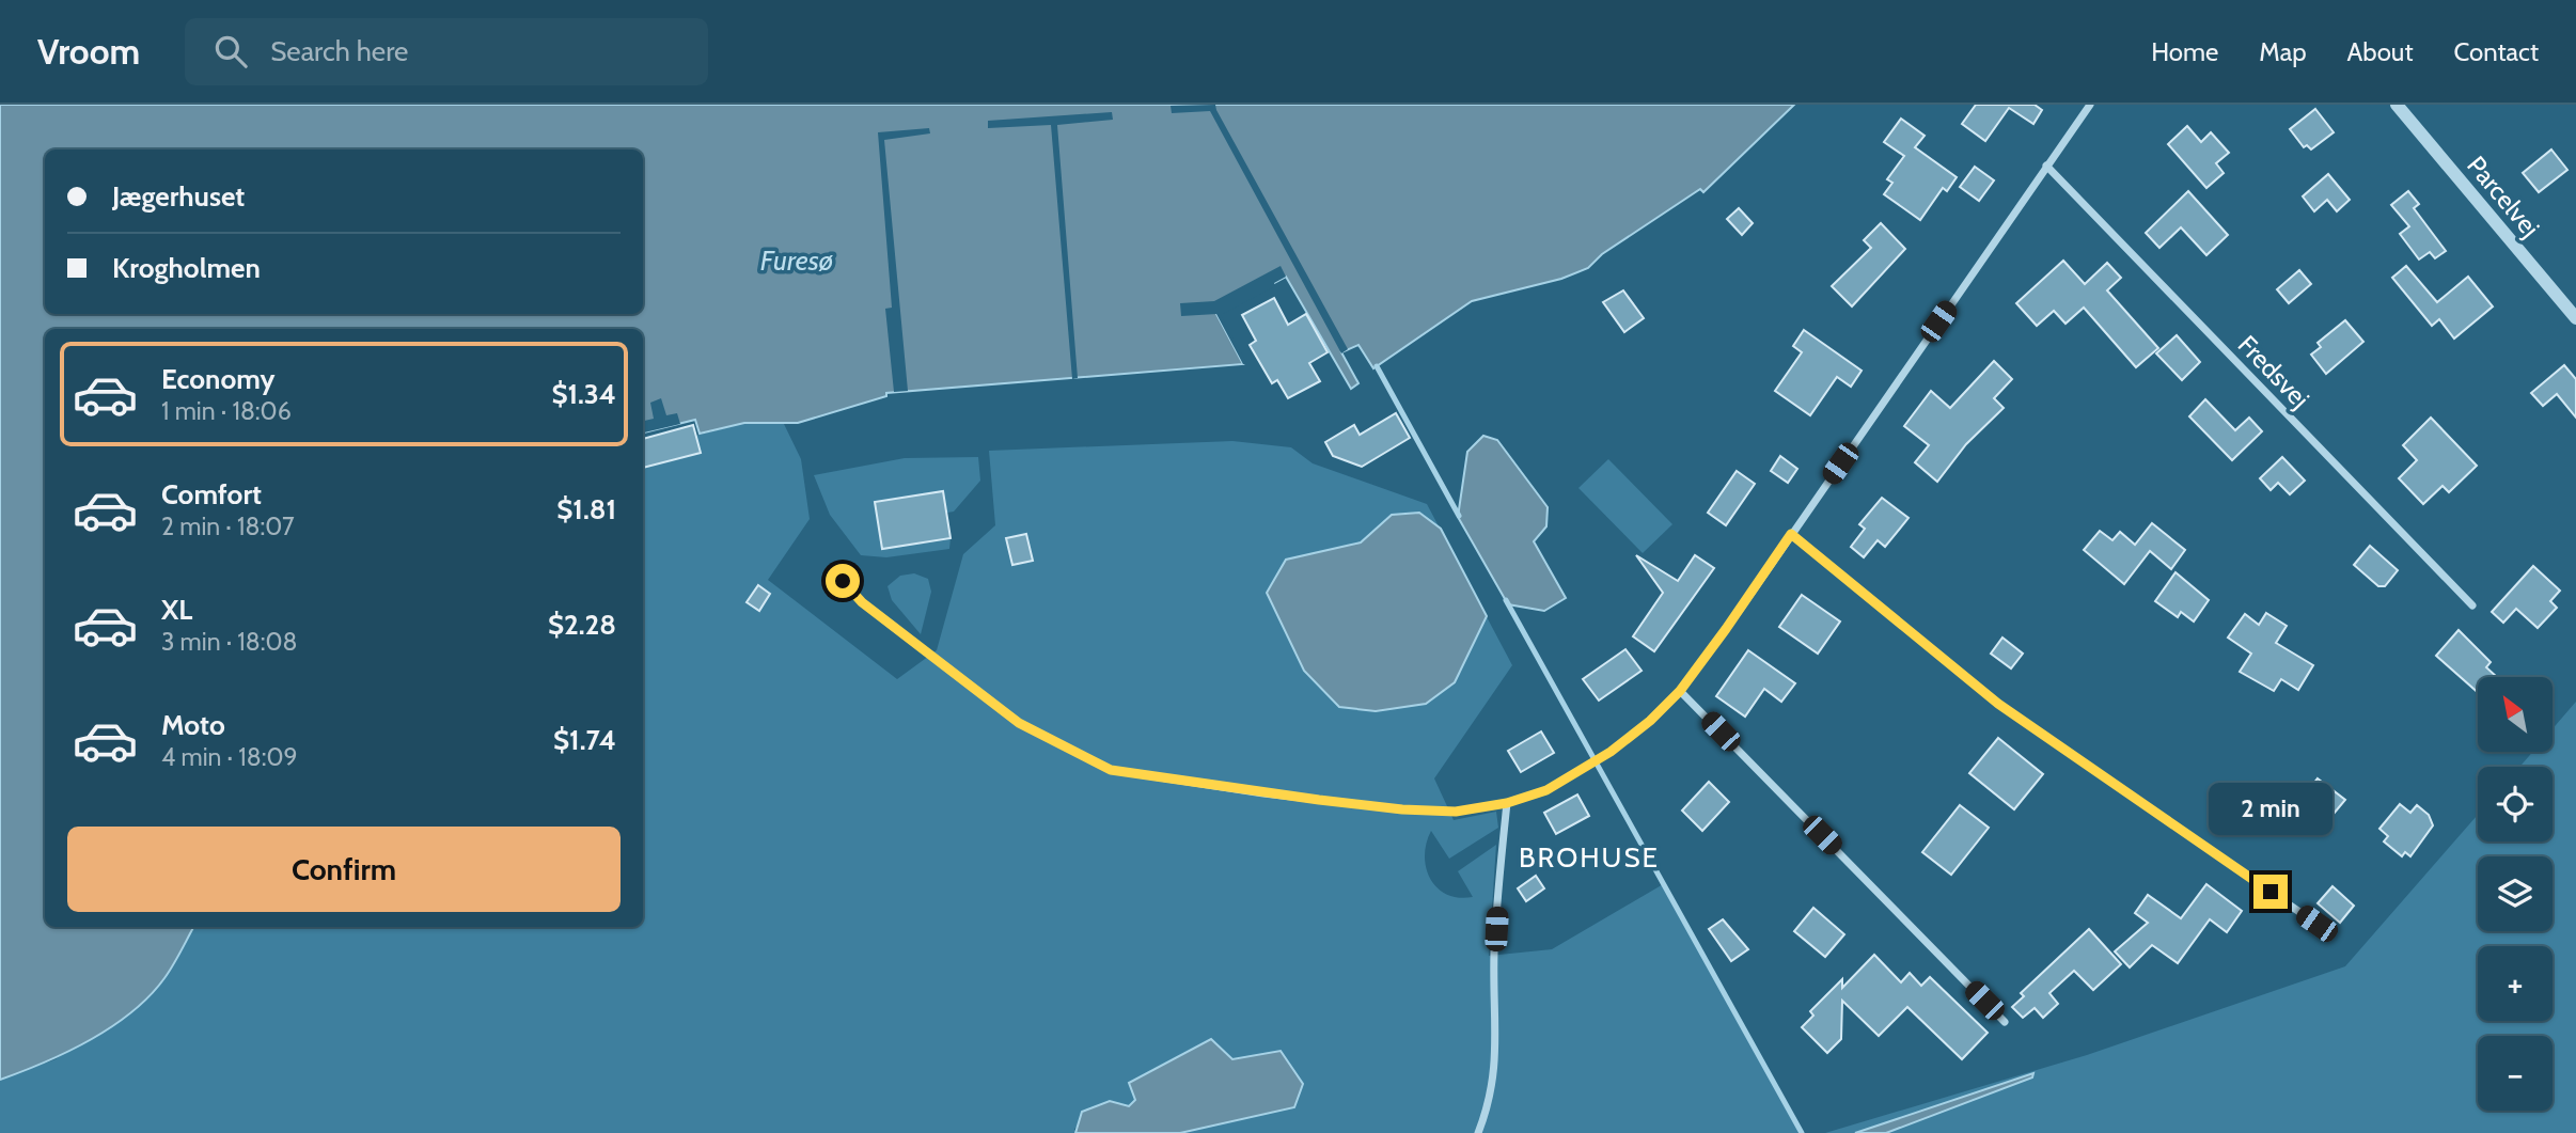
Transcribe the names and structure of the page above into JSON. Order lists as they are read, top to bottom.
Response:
{
  "streets": {
    "street": ["Parcelvej", "Fredsvej"]
  },
  "districts": ["BROHUSE"],
  "water": ["Furesø"],
  "north": "top left",
  "page": {
    "header": "Vroom",
    "search": "Search here",
    "nav": [
      "Home",
      "Map",
      "About",
      "Contact"
    ],
    "banner": ["Jægerhuset", "Krogholmen"],
    "list": [
      {
        "name": "Economy",
        "note": "1 min · 18:06",
        "value": "$1.34"
      },
      {
        "name": "Comfort",
        "note": "2 min · 18:07",
        "value": "$1.81"
      },
      {
        "name": "XL",
        "note": "3 min · 18:08",
        "value": "$2.28"
      },
      {
        "name": "Moto",
        "note": "4 min · 18:09",
        "value": "$1.74"
      }
    ],
    "map_buttons": ["+", "−"],
    "bubble": "2 min",
    "buttons": "Confirm"
  }
}
